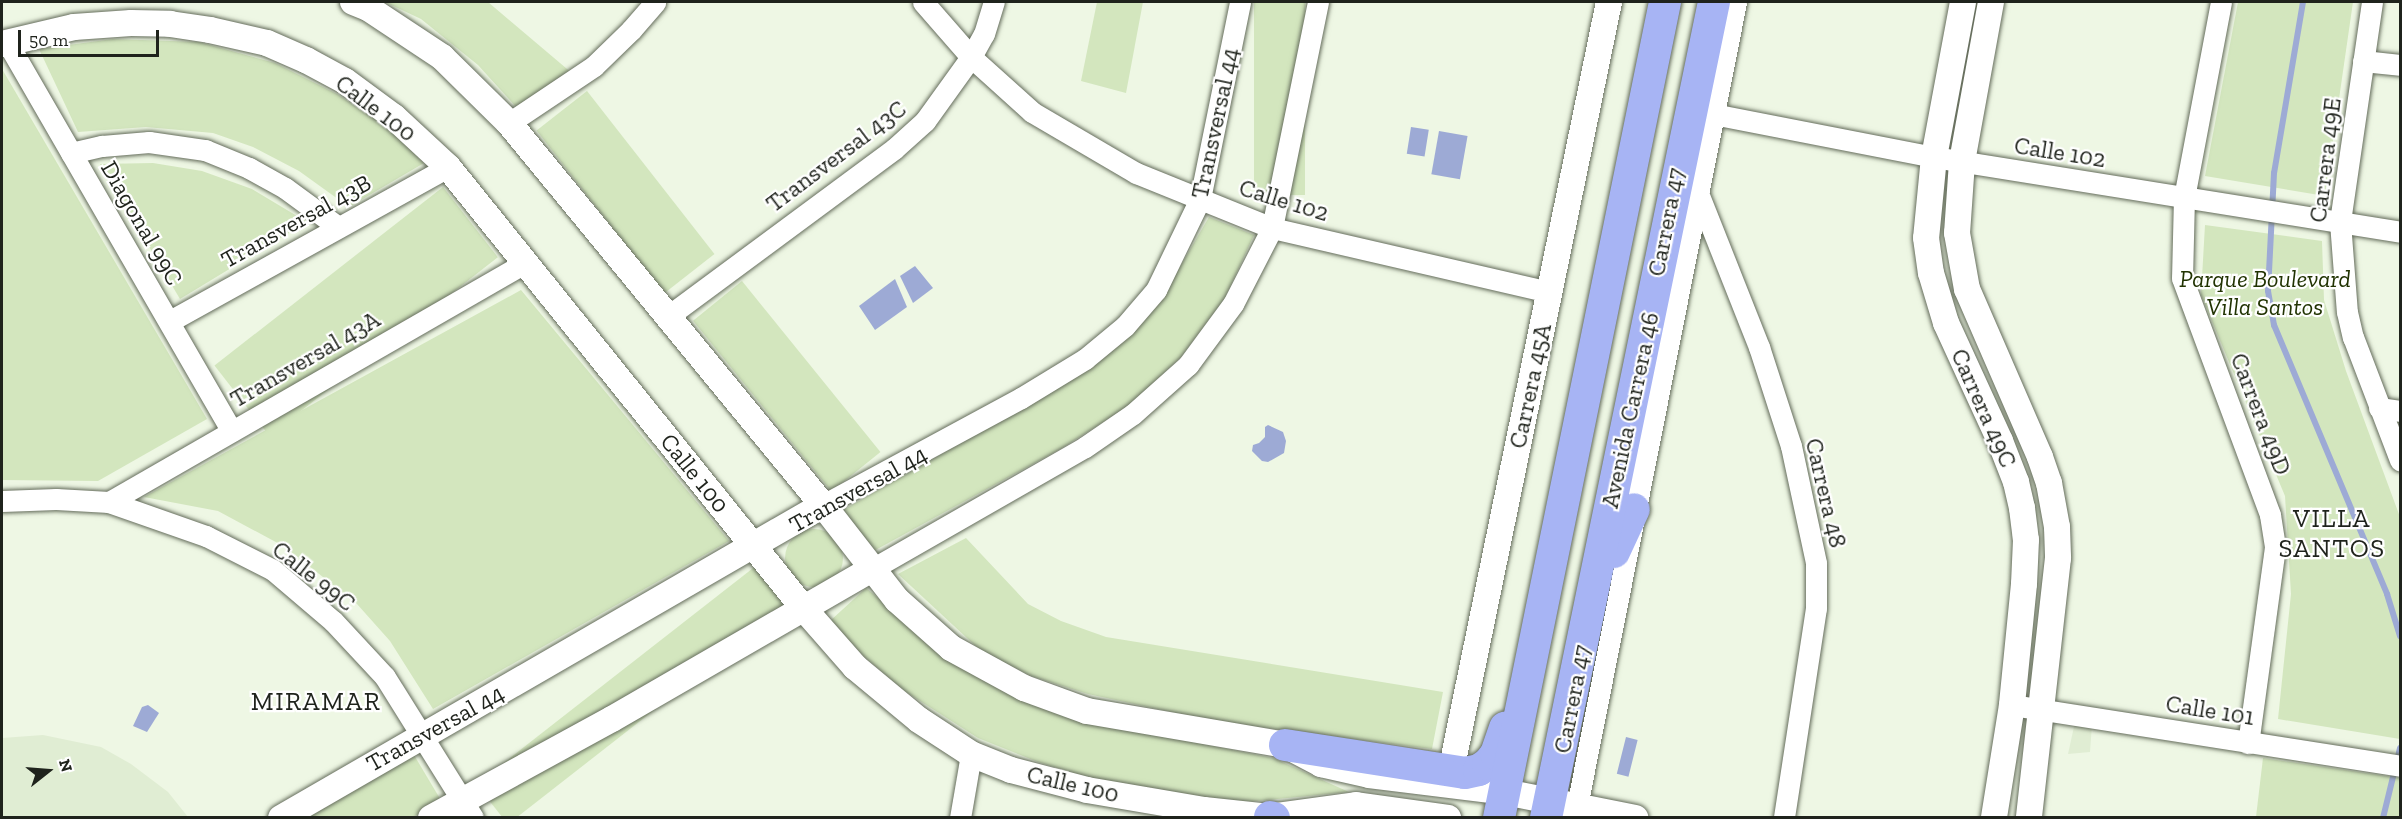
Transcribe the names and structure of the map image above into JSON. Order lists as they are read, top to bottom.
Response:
{
  "streets": {
    "main road": ["Avenida Carrera 46"],
    "street": [
      "Calle 100",
      "Transversal 44",
      "Calle 102",
      "Transversal 43C",
      "Carrera 49E",
      "Transversal 43B",
      "Carrera 47",
      "Diagonal 99C",
      "Transversal 43A",
      "Carrera 45A",
      "Carrera 49C",
      "Carrera 49D",
      "Carrera 48",
      "Calle 99C",
      "Calle 101"
    ]
  },
  "crossings": [
    ["Calle 100", "Transversal 44"],
    ["Calle 100", "Transversal 43B"],
    ["Calle 100", "Diagonal 99C"],
    ["Calle 100", "Transversal 43A"],
    ["Transversal 44", "Calle 102"],
    ["Transversal 44", "Calle 99C"],
    ["Calle 102", "Transversal 43C"],
    ["Calle 102", "Carrera 49E"],
    ["Calle 102", "Carrera 47"],
    ["Calle 102", "Carrera 45A"],
    ["Calle 102", "Carrera 49C"],
    ["Calle 102", "Carrera 49D"],
    ["Transversal 43B", "Diagonal 99C"],
    ["Carrera 47", "Avenida Carrera 46"],
    ["Carrera 47", "Carrera 48"],
    ["Diagonal 99C", "Transversal 43A"],
    ["Transversal 43A", "Calle 99C"],
    ["Carrera 49C", "Calle 101"],
    ["Carrera 49D", "Calle 101"]
  ],
  "districts": ["VILLA SANTOS", "MIRAMAR"],
  "parks": ["Parque Boulevard Villa Santos"],
  "scale_bar": "50 m",
  "north": "right"
}
